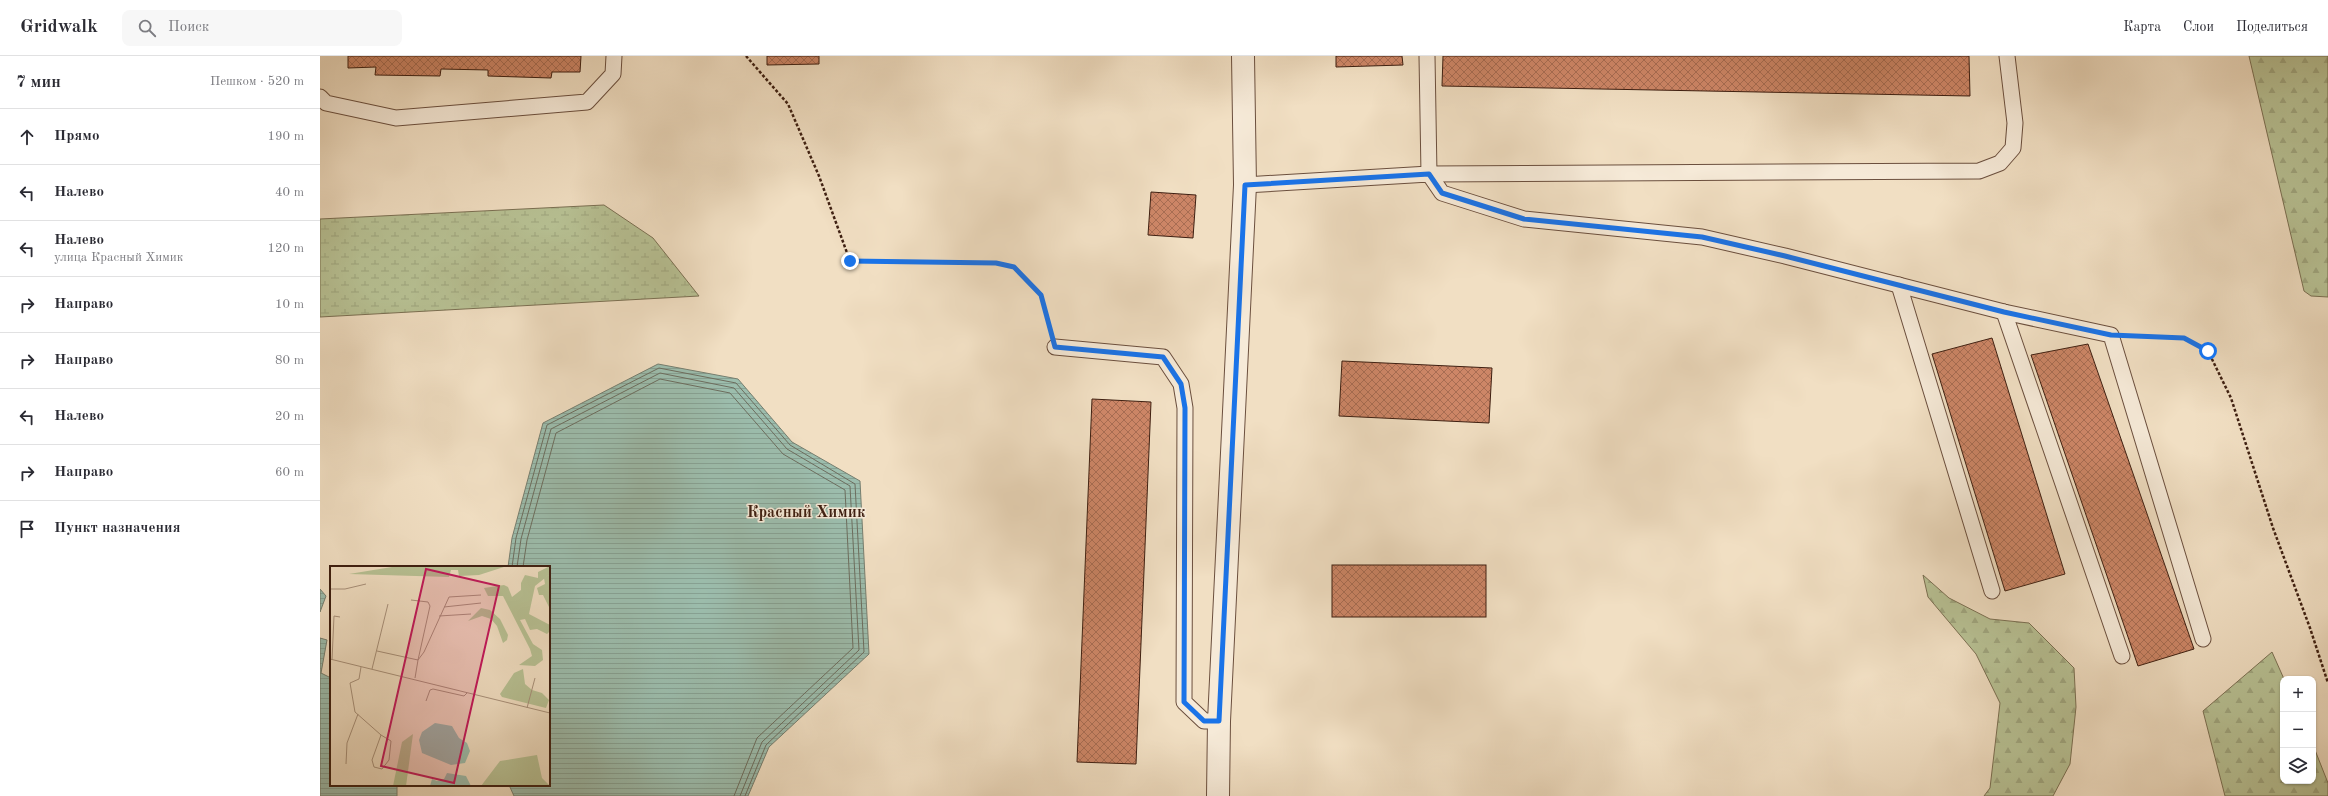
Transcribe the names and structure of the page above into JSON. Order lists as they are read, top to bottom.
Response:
{
  "districts": ["Красный Химик"],
  "page": {
    "header": "Gridwalk",
    "search": "Поиск",
    "nav": ["Карта", "Слои", "Поделиться"],
    "heading": ["7 мин", "Пешком · 520 m"],
    "list": [
      ["Прямо", "190 m"],
      ["Налево", "40 m"],
      ["Налево", "улица Красный Химик", "120 m"],
      ["Направо", "10 m"],
      ["Направо", "80 m"],
      ["Налево", "20 m"],
      ["Направо", "60 m"],
      "Пункт назначения"
    ],
    "map_buttons": ["+", "−"]
  }
}
